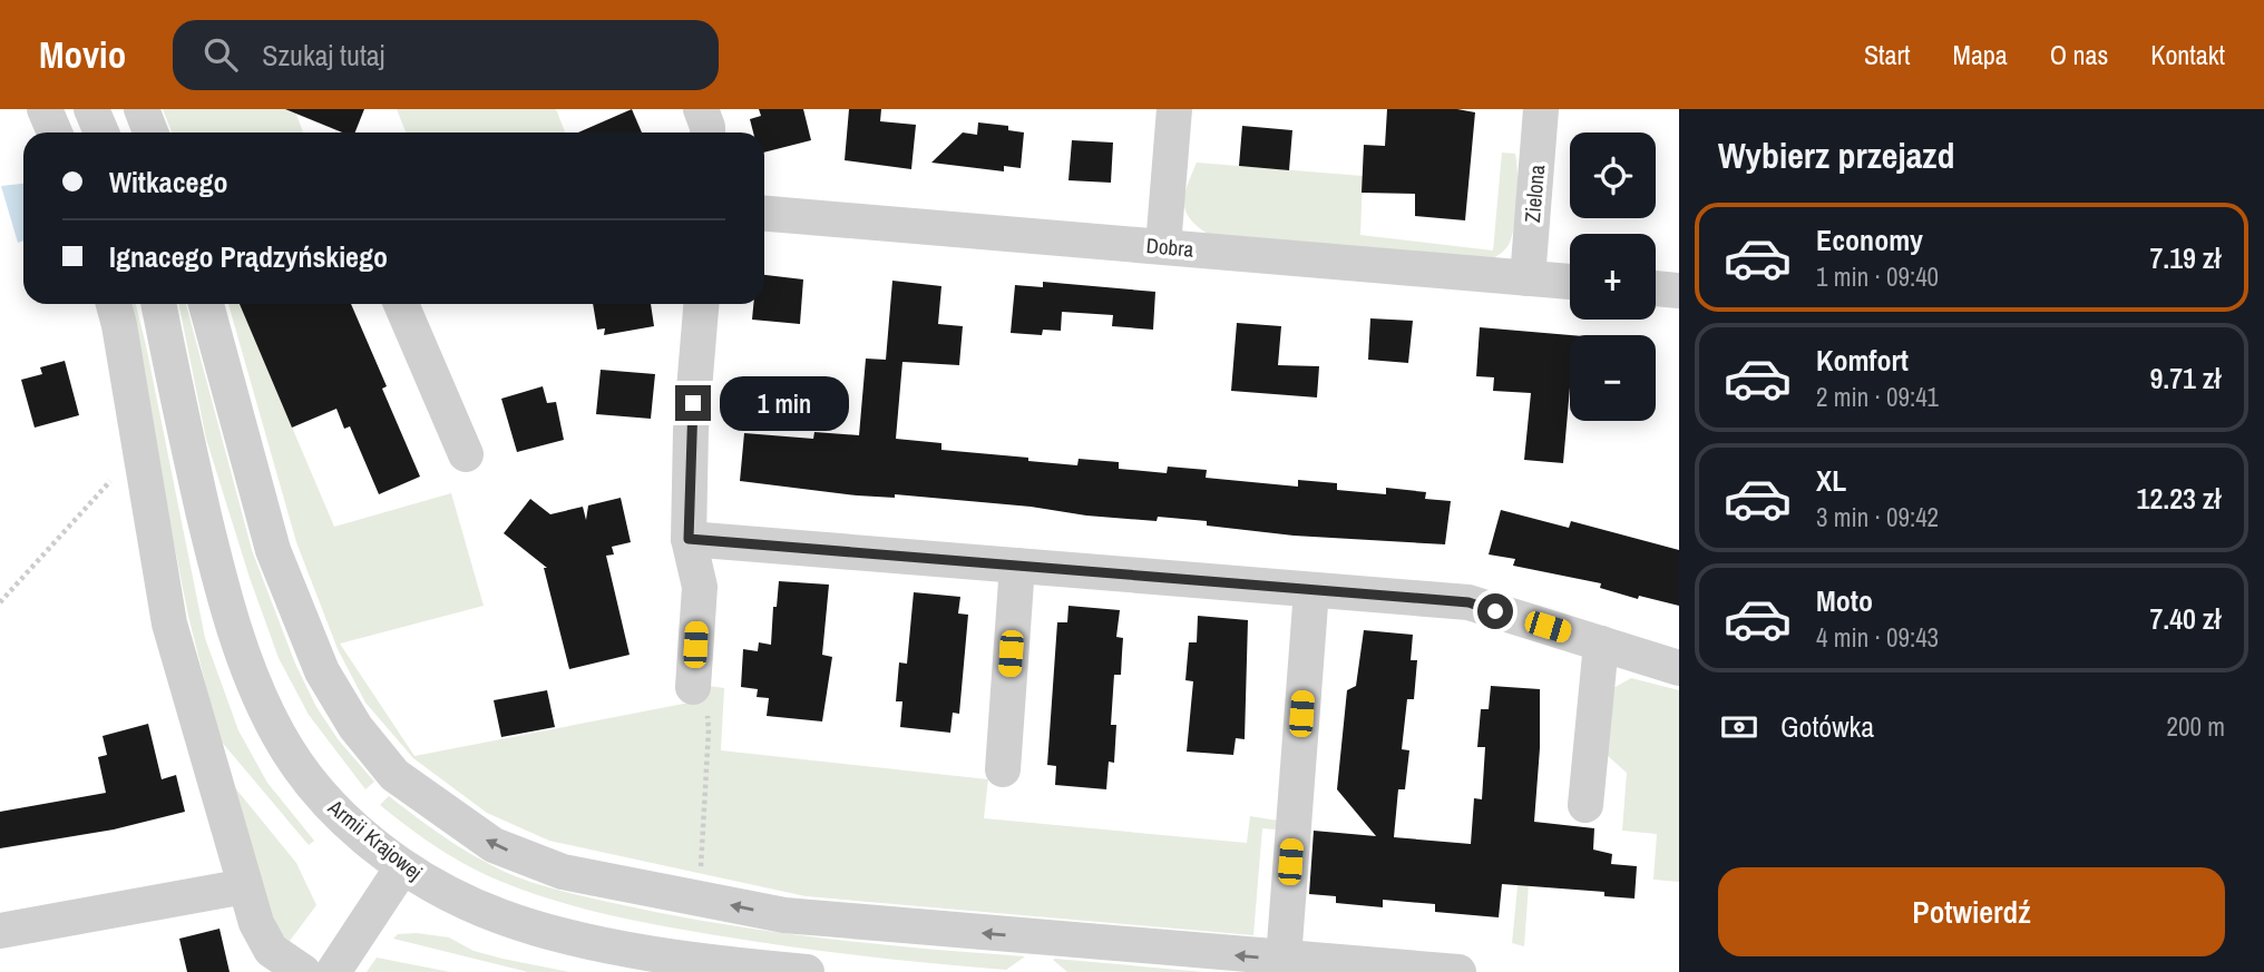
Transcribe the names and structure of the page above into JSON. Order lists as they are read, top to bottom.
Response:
{
  "streets": {
    "street": ["Zielona", "Dobra", "Armii Krajowej"]
  },
  "crossings": [
    ["Zielona", "Dobra"]
  ],
  "page": {
    "header": "Movio",
    "search": "Szukaj tutaj",
    "nav": [
      "Start",
      "Mapa",
      "O nas",
      "Kontakt"
    ],
    "heading": "Wybierz przejazd",
    "map_buttons": ["+", "−"],
    "banner": ["Witkacego", "Ignacego Prądzyńskiego"],
    "list": [
      {
        "name": "Economy",
        "note": "1 min · 09:40",
        "value": "7.19 zł"
      },
      {
        "name": "Komfort",
        "note": "2 min · 09:41",
        "value": "9.71 zł"
      },
      {
        "name": "XL",
        "note": "3 min · 09:42",
        "value": "12.23 zł"
      },
      {
        "name": "Moto",
        "note": "4 min · 09:43",
        "value": "7.40 zł"
      }
    ],
    "bubble": "1 min",
    "pay": ["Gotówka", "200 m"],
    "buttons": "Potwierdź"
  }
}
